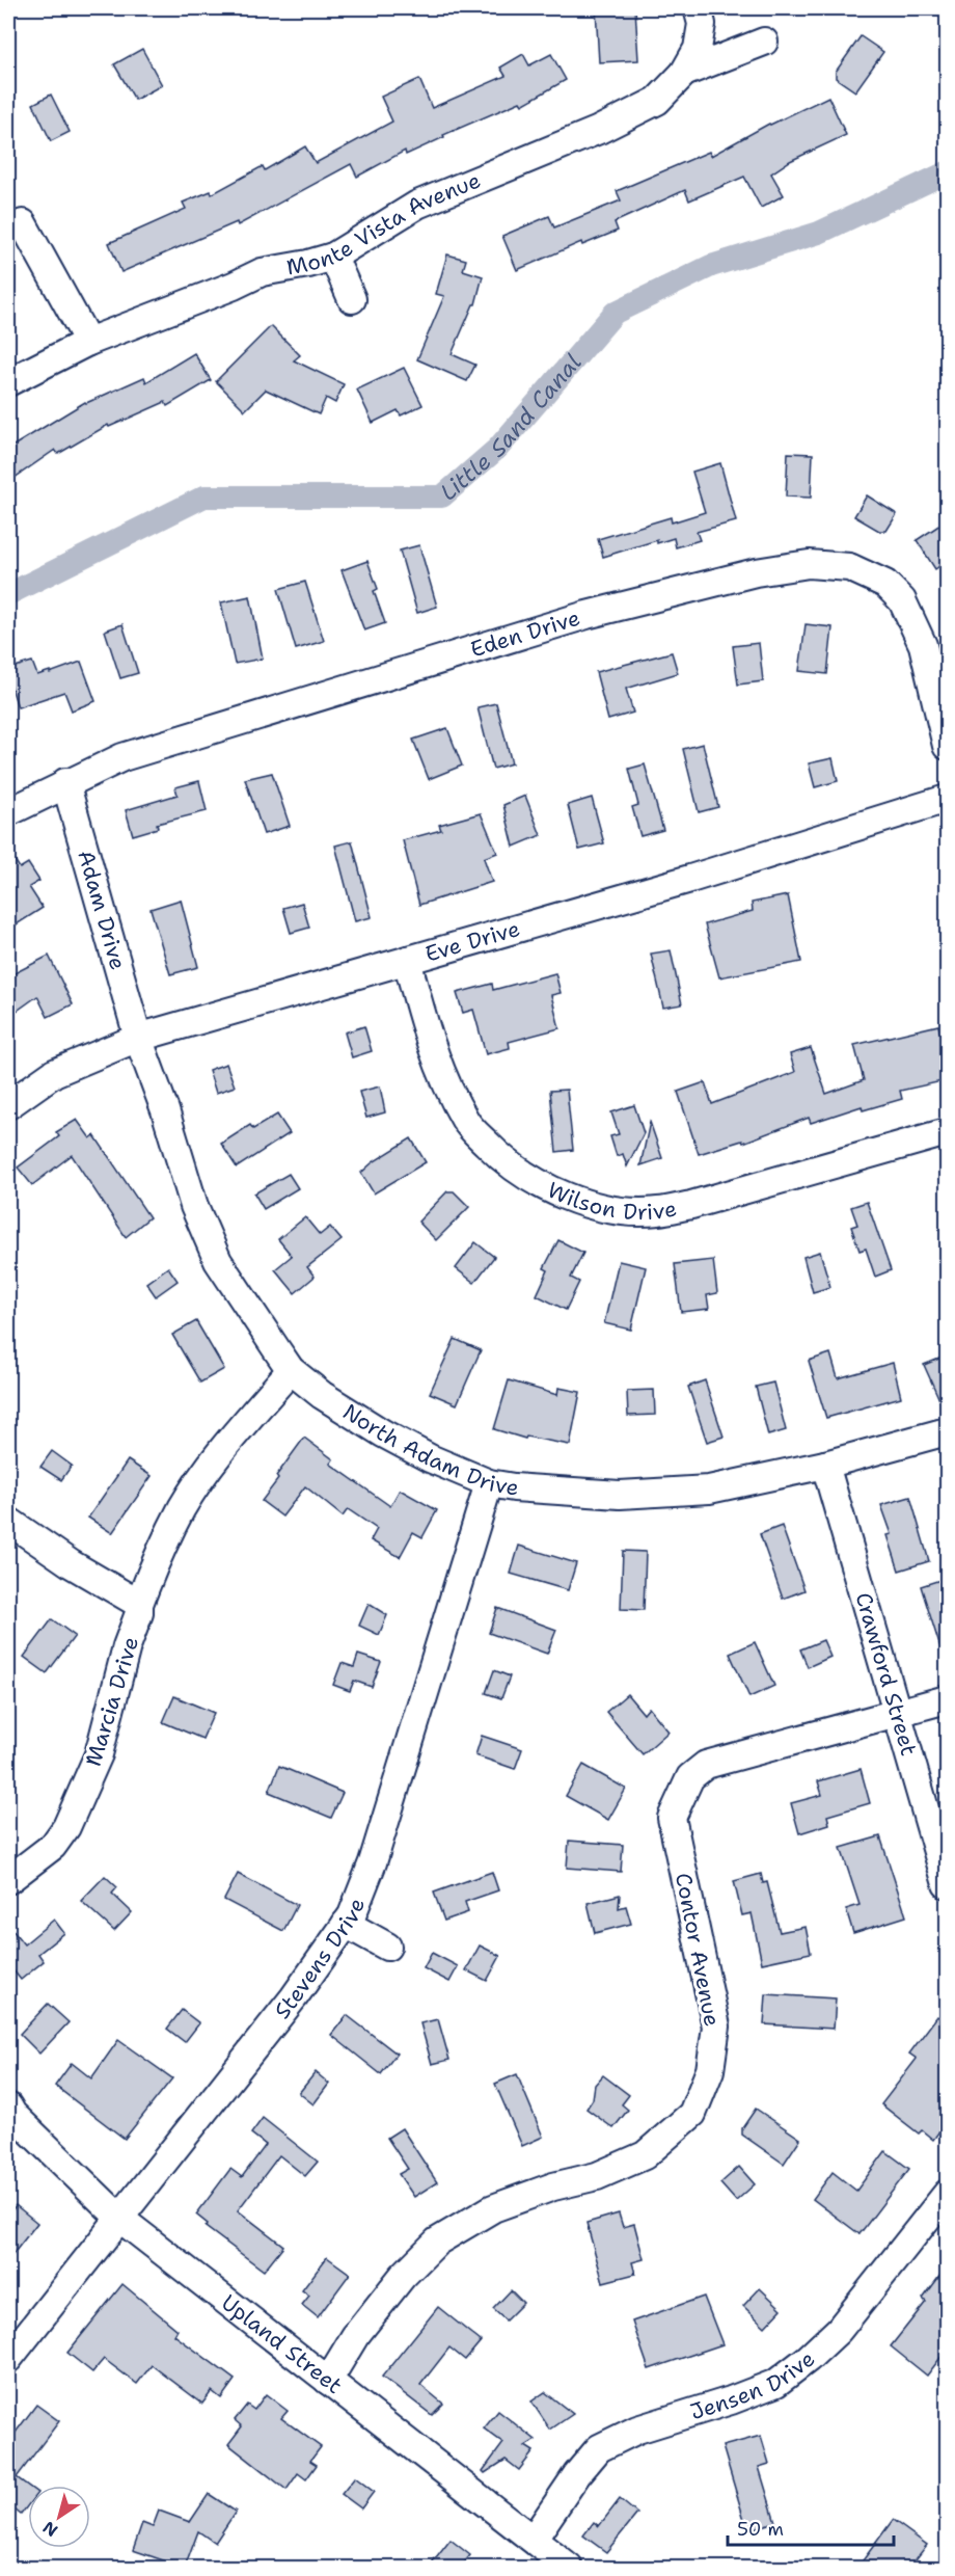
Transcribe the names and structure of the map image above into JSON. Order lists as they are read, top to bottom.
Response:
{
  "streets": {
    "street": [
      "Monte Vista Avenue",
      "Eden Drive",
      "Adam Drive",
      "Eve Drive",
      "Wilson Drive",
      "North Adam Drive",
      "Crawford Street",
      "Marcia Drive",
      "Contor Avenue",
      "Stevens Drive",
      "Upland Street",
      "Jensen Drive"
    ]
  },
  "crossings": [
    ["Eden Drive", "Adam Drive"],
    ["Adam Drive", "Eve Drive"],
    ["Adam Drive", "North Adam Drive"],
    ["Eve Drive", "Wilson Drive"],
    ["Eve Drive", "North Adam Drive"],
    ["North Adam Drive", "Crawford Street"],
    ["North Adam Drive", "Marcia Drive"],
    ["North Adam Drive", "Stevens Drive"],
    ["Crawford Street", "Contor Avenue"],
    ["Contor Avenue", "Upland Street"],
    ["Stevens Drive", "Upland Street"],
    ["Upland Street", "Jensen Drive"]
  ],
  "water": ["Little Sand Canal"],
  "scale_bar": "50 m",
  "north": "bottom left"
}
